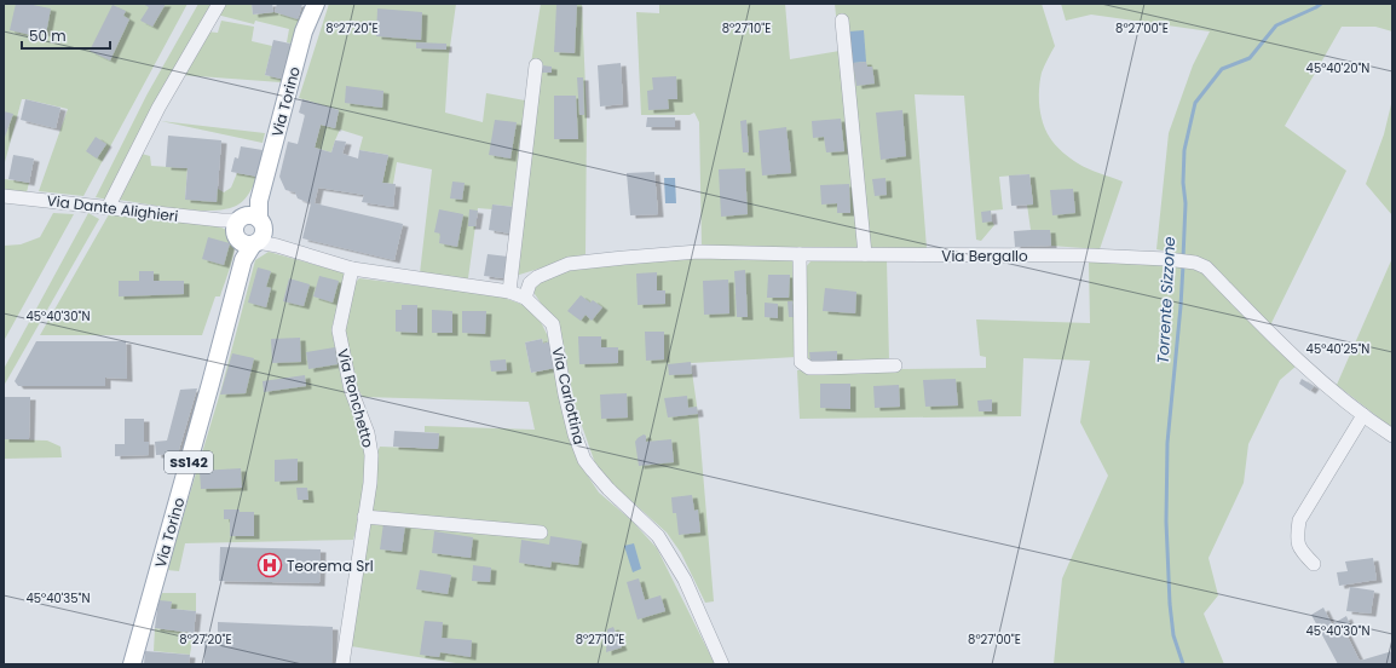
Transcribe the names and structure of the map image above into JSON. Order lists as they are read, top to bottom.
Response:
{
  "streets": {
    "main road": ["Via Torino", "SS142"],
    "street": [
      "Via Dante Alighieri",
      "Via Bergallo",
      "Via Carlottina",
      "Via Ronchetto"
    ]
  },
  "crossings": [
    ["Via Torino", "Via Dante Alighieri"],
    ["Via Bergallo", "Via Carlottina"],
    ["Via Carlottina", "Via Ronchetto"]
  ],
  "water": ["Torrente Sizzone"],
  "places": {
    "hospital": ["Teorema Srl"]
  },
  "scale_bar": "50 m",
  "coordinates": [
    "8°27'20\"E",
    "8°27'10\"E",
    "8°27'00\"E",
    "45°40'20\"N",
    "45°40'30\"N",
    "45°40'25\"N",
    "45°40'35\"N"
  ]
}
